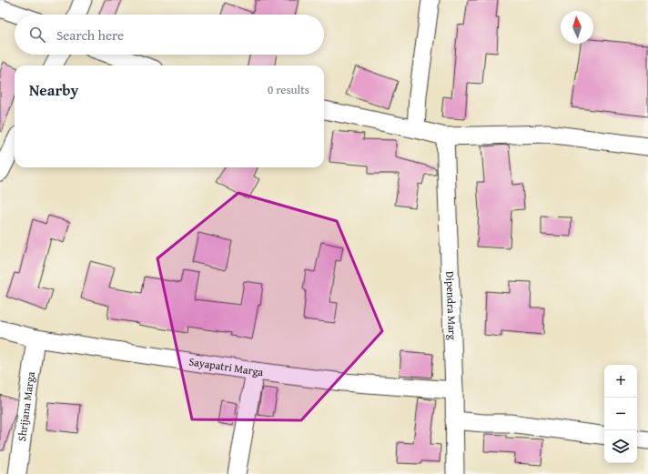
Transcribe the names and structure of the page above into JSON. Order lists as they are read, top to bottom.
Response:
{
  "streets": {
    "street": ["Dipendra Marg", "Sayapatri Marga", "Shrijana Marga"]
  },
  "crossings": [
    ["Dipendra Marg", "Sayapatri Marga"],
    ["Sayapatri Marga", "Shrijana Marga"]
  ],
  "north": "top",
  "page": {
    "search": "Search here",
    "heading": ["Nearby", "0 results"],
    "map_buttons": ["+", "−"]
  }
}
